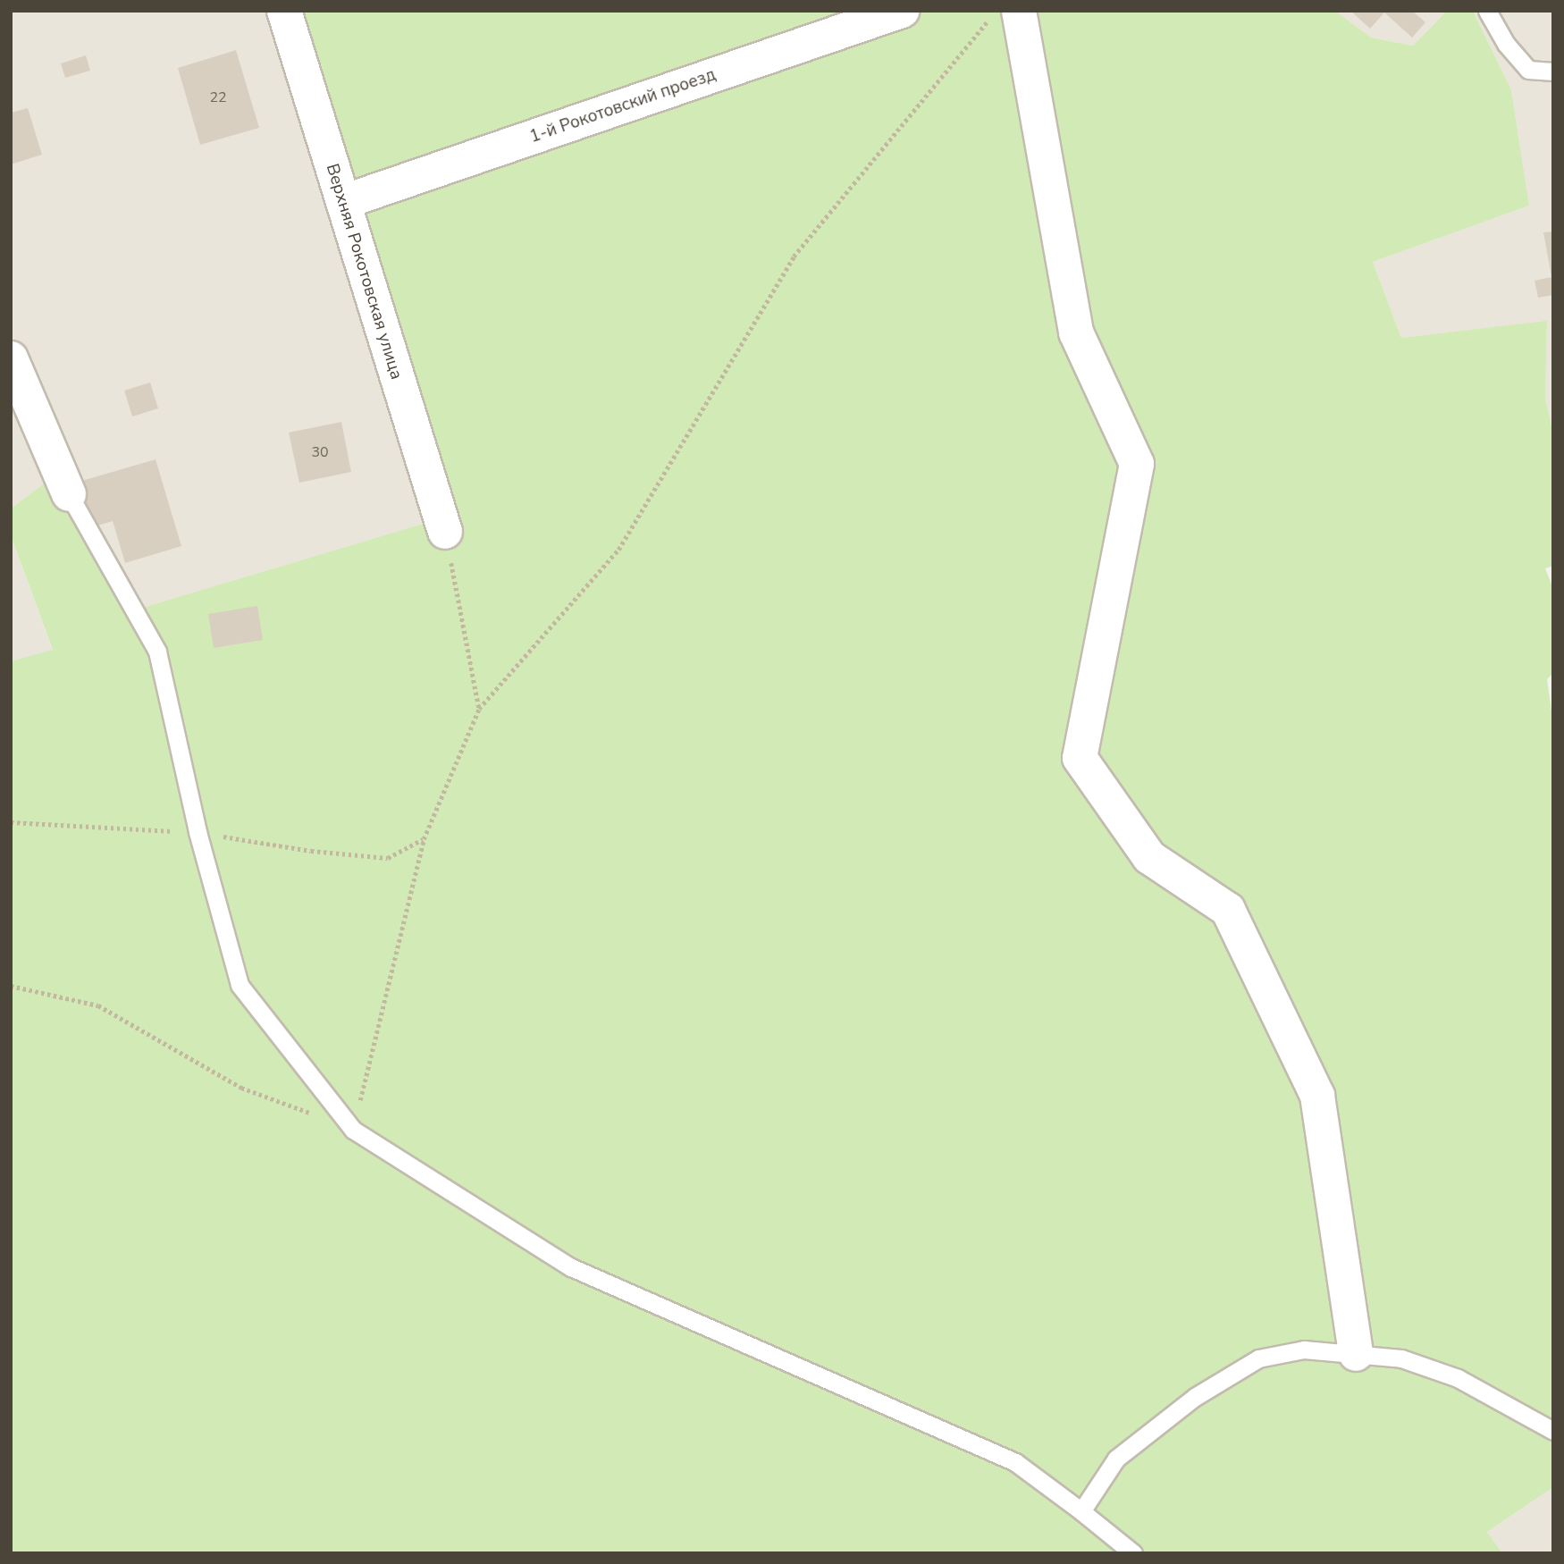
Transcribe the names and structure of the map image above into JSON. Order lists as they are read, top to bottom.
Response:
{
  "streets": {
    "street": ["1-й Рокотовский проезд", "Верхняя Рокотовская улица"]
  },
  "crossings": [
    ["1-й Рокотовский проезд", "Верхняя Рокотовская улица"]
  ],
  "house_numbers": ["22", "30"]
}
